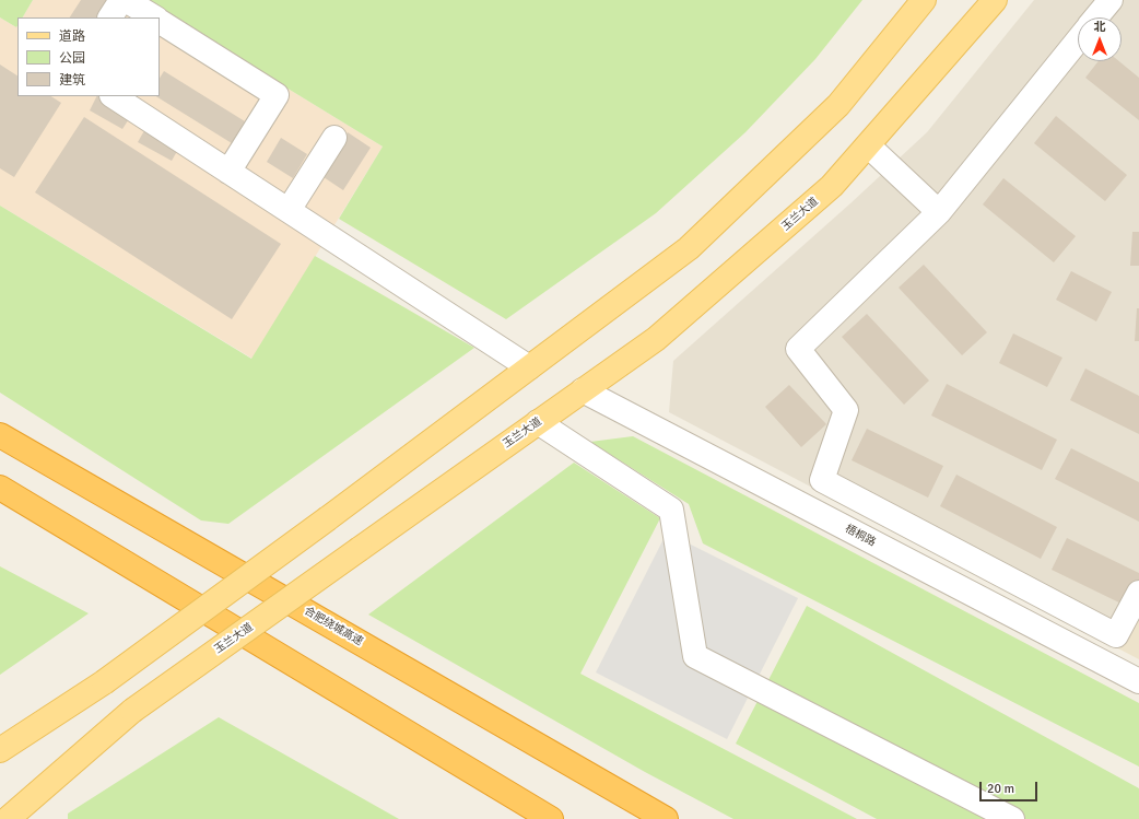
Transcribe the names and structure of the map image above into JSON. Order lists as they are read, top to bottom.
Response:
{
  "streets": {
    "highway": ["合肥绕城高速"],
    "main road": ["玉兰大道"],
    "street": ["梧桐路"]
  },
  "crossings": [
    ["玉兰大道", "梧桐路"]
  ],
  "legend": ["道路", "公园", "建筑"],
  "scale_bar": "20 m",
  "north": "top"
}
